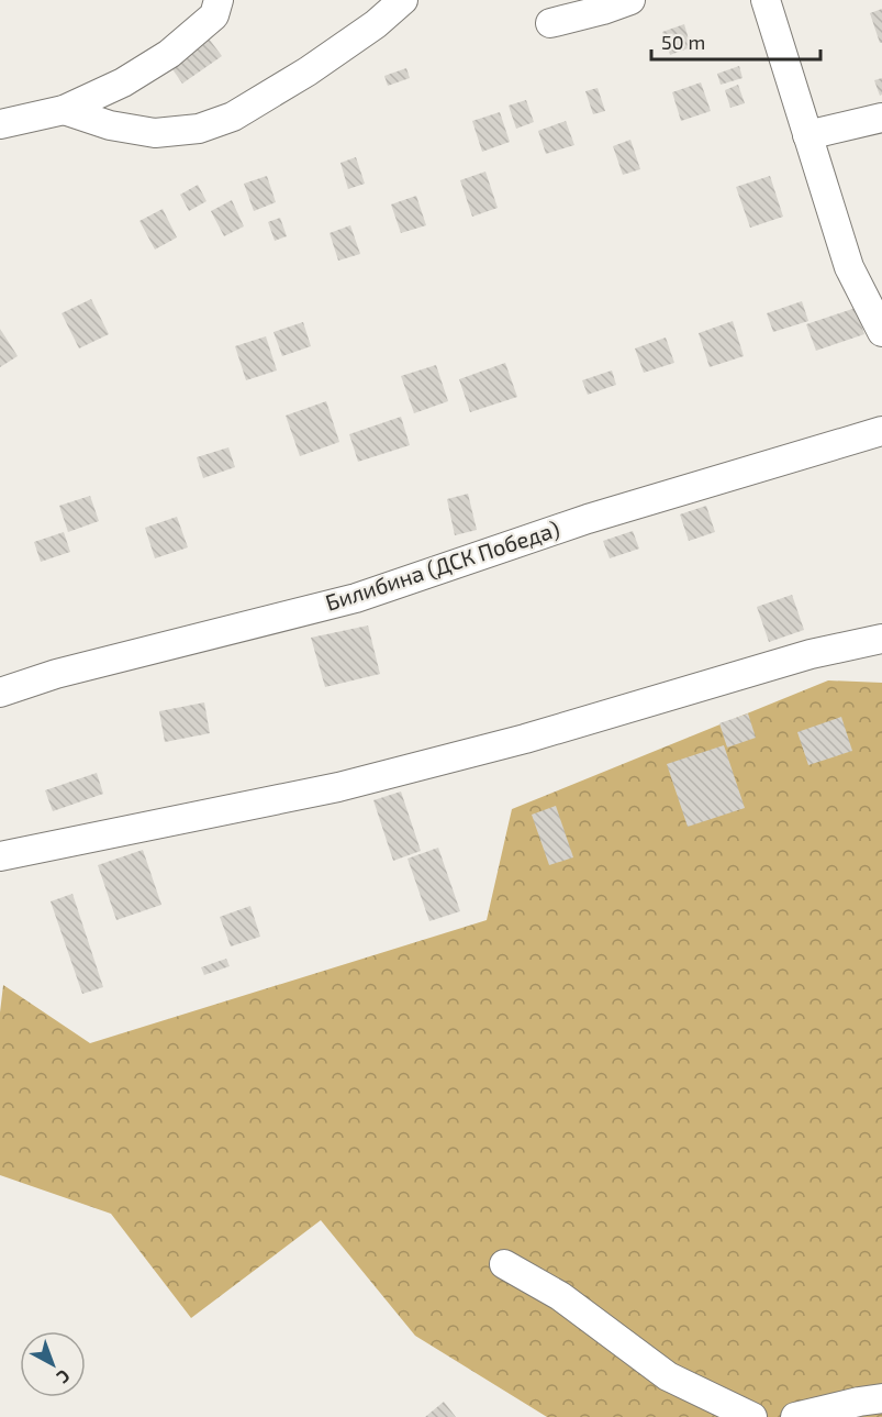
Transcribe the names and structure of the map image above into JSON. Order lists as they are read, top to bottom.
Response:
{
  "streets": {
    "street": ["Билибина (ДСК Победа)"]
  },
  "scale_bar": "50 m",
  "north": "bottom right"
}
